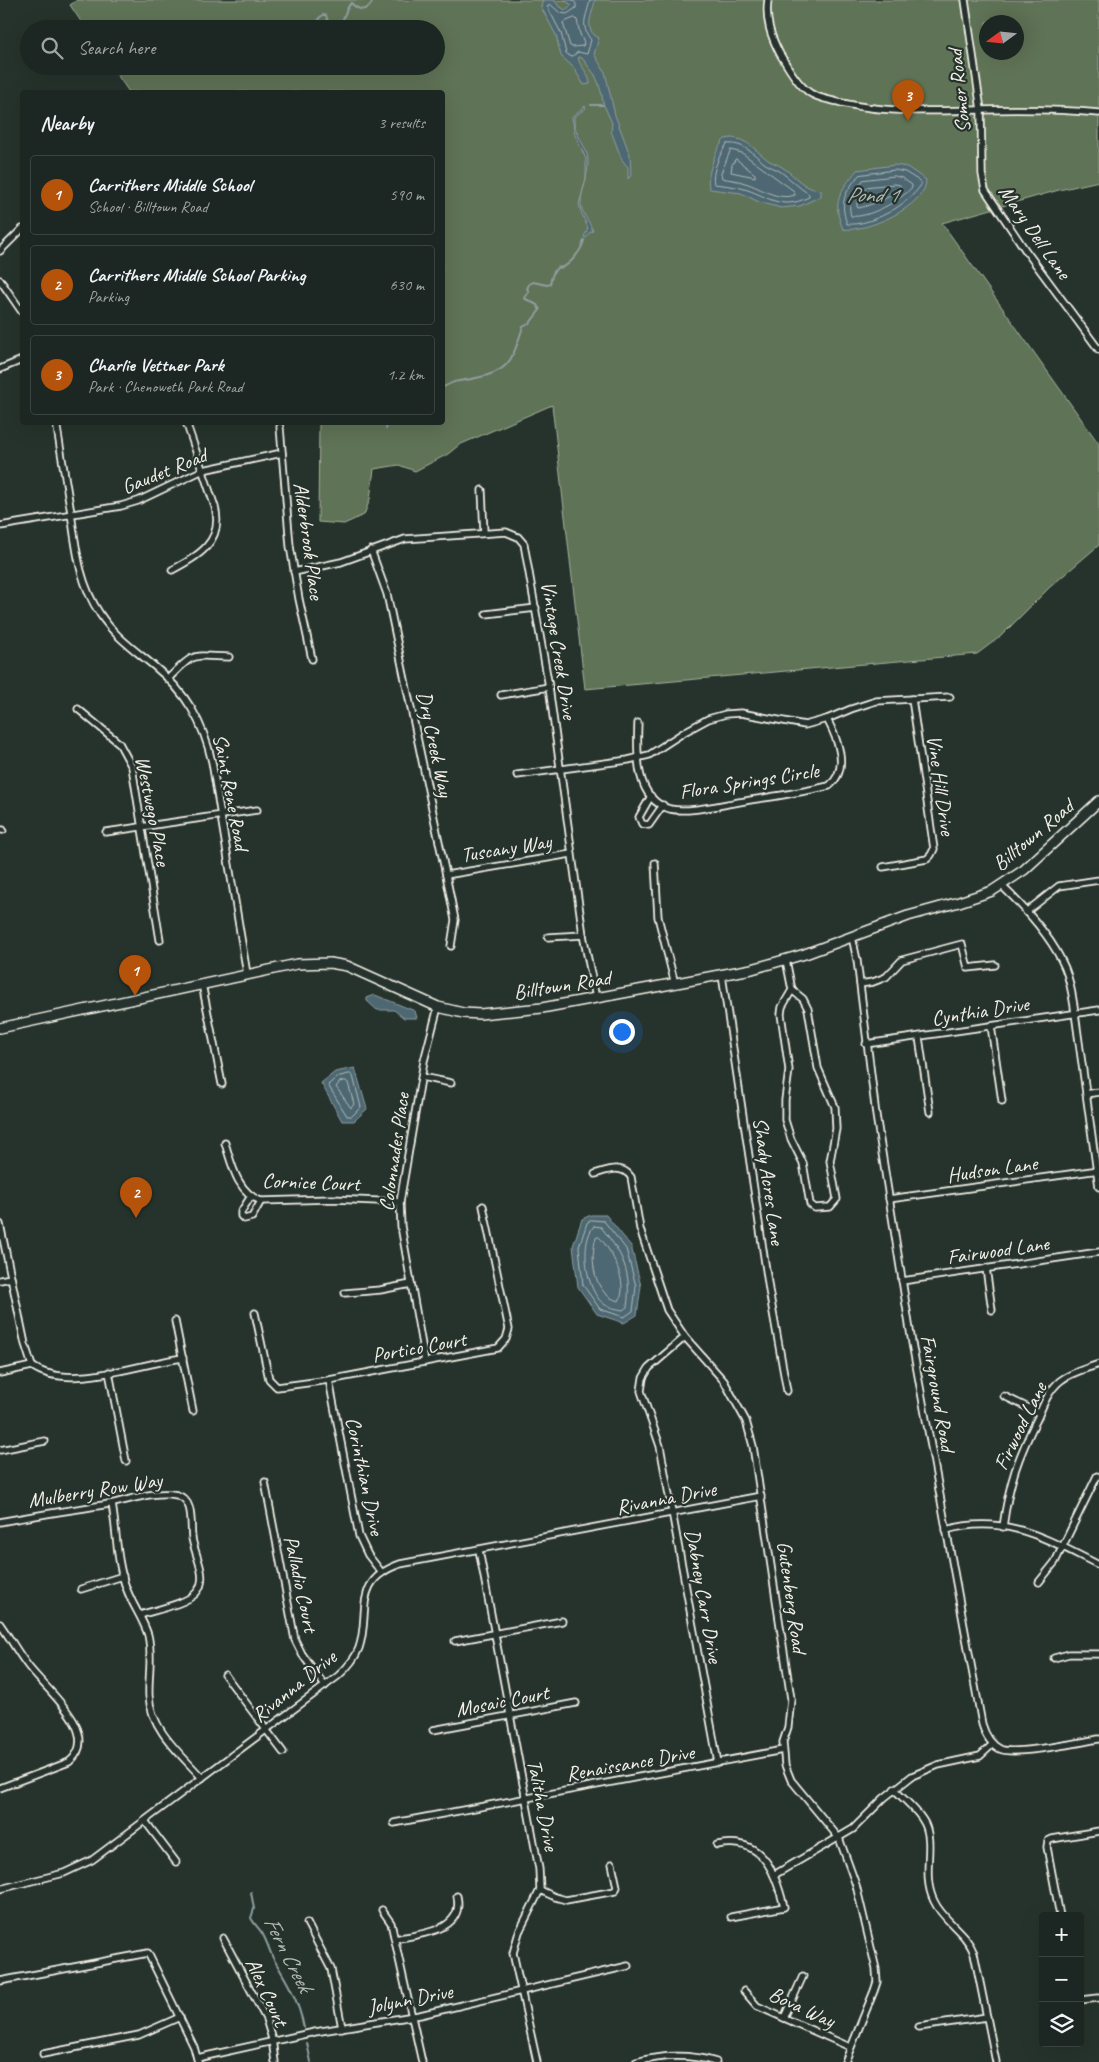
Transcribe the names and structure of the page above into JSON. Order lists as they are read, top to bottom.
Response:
{
  "streets": {
    "main road": ["Billtown Road"],
    "street": [
      "Somer Road",
      "Mary Dell Lane",
      "Gaudet Road",
      "Alderbrook Place",
      "Vintage Creek Drive",
      "Dry Creek Way",
      "Flora Springs Circle",
      "Vine Hill Drive",
      "Saint Rene Road",
      "Westwego Place",
      "Tuscany Way",
      "Cynthia Drive",
      "Colonnades Place",
      "Hudson Lane",
      "Shady Acres Lane",
      "Cornice Court",
      "Fairwood Lane",
      "Portico Court",
      "Fairground Road",
      "Firwood Lane",
      "Corinthian Drive",
      "Mulberry Row Way",
      "Rivanna Drive",
      "Palladio Court",
      "Dabney Carr Drive",
      "Gutenberg Road",
      "Mosaic Court",
      "Renaissance Drive",
      "Talitha Drive",
      "Alex Court",
      "Jolynn Drive",
      "Bova Way"
    ]
  },
  "crossings": [
    ["Somer Road", "Mary Dell Lane"],
    ["Gaudet Road", "Alderbrook Place"],
    ["Gaudet Road", "Saint Rene Road"],
    ["Alderbrook Place", "Vintage Creek Drive"],
    ["Vintage Creek Drive", "Dry Creek Way"],
    ["Vintage Creek Drive", "Billtown Road"],
    ["Vintage Creek Drive", "Tuscany Way"],
    ["Dry Creek Way", "Tuscany Way"],
    ["Saint Rene Road", "Billtown Road"],
    ["Billtown Road", "Colonnades Place"],
    ["Billtown Road", "Shady Acres Lane"],
    ["Billtown Road", "Fairground Road"],
    ["Cynthia Drive", "Fairground Road"],
    ["Colonnades Place", "Cornice Court"],
    ["Colonnades Place", "Portico Court"],
    ["Hudson Lane", "Fairground Road"],
    ["Fairwood Lane", "Fairground Road"],
    ["Portico Court", "Corinthian Drive"],
    ["Corinthian Drive", "Rivanna Drive"],
    ["Rivanna Drive", "Palladio Court"],
    ["Rivanna Drive", "Dabney Carr Drive"],
    ["Rivanna Drive", "Gutenberg Road"],
    ["Rivanna Drive", "Talitha Drive"],
    ["Dabney Carr Drive", "Gutenberg Road"],
    ["Dabney Carr Drive", "Renaissance Drive"],
    ["Gutenberg Road", "Renaissance Drive"],
    ["Gutenberg Road", "Bova Way"],
    ["Mosaic Court", "Talitha Drive"],
    ["Renaissance Drive", "Talitha Drive"],
    ["Alex Court", "Jolynn Drive"]
  ],
  "water": ["Pond 1", "Fern Creek"],
  "north": "left",
  "page": {
    "search": "Search here",
    "pins": ["3", "1", "2"],
    "heading": ["Nearby", "3 results"],
    "list": [
      {
        "mark": "1",
        "name": "Carrithers Middle School",
        "note": "School · Billtown Road",
        "value": "590 m"
      },
      {
        "mark": "2",
        "name": "Carrithers Middle School Parking",
        "note": "Parking",
        "value": "630 m"
      },
      {
        "mark": "3",
        "name": "Charlie Vettner Park",
        "note": "Park · Chenoweth Park Road",
        "value": "1.2 km"
      }
    ],
    "map_buttons": ["+", "−"]
  }
}
